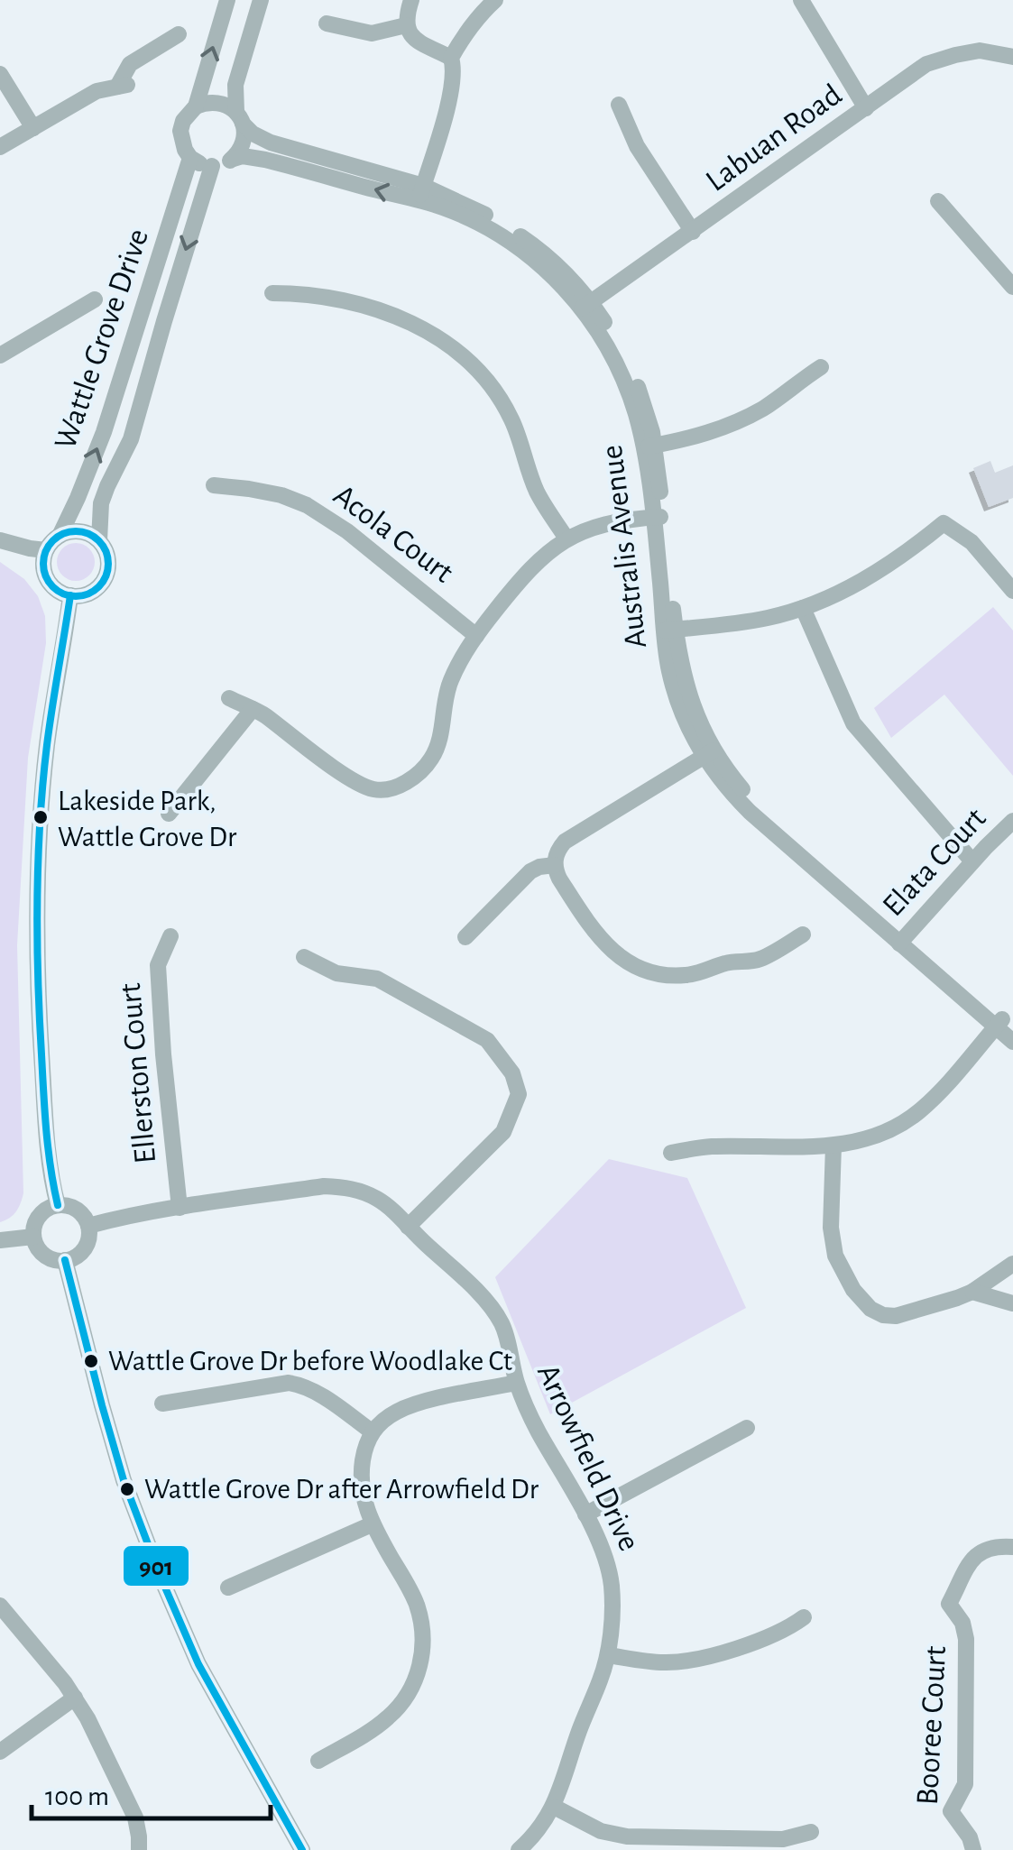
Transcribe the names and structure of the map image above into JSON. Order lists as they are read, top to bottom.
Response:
{
  "streets": {
    "street": [
      "Labuan Road",
      "Wattle Grove Drive",
      "Acola Court",
      "Australis Avenue",
      "Elata Court",
      "Ellerston Court",
      "Arrowfield Drive",
      "Booree Court"
    ]
  },
  "crossings": [
    ["Labuan Road", "Australis Avenue"],
    ["Wattle Grove Drive", "Australis Avenue"],
    ["Australis Avenue", "Elata Court"],
    ["Ellerston Court", "Arrowfield Drive"]
  ],
  "places": ["Lakeside Park, Wattle Grove Dr", "Wattle Grove Dr before Woodlake Ct", "Wattle Grove Dr after Arrowfield Dr"],
  "lines": ["transit line 901"],
  "scale_bar": "100 m"
}
